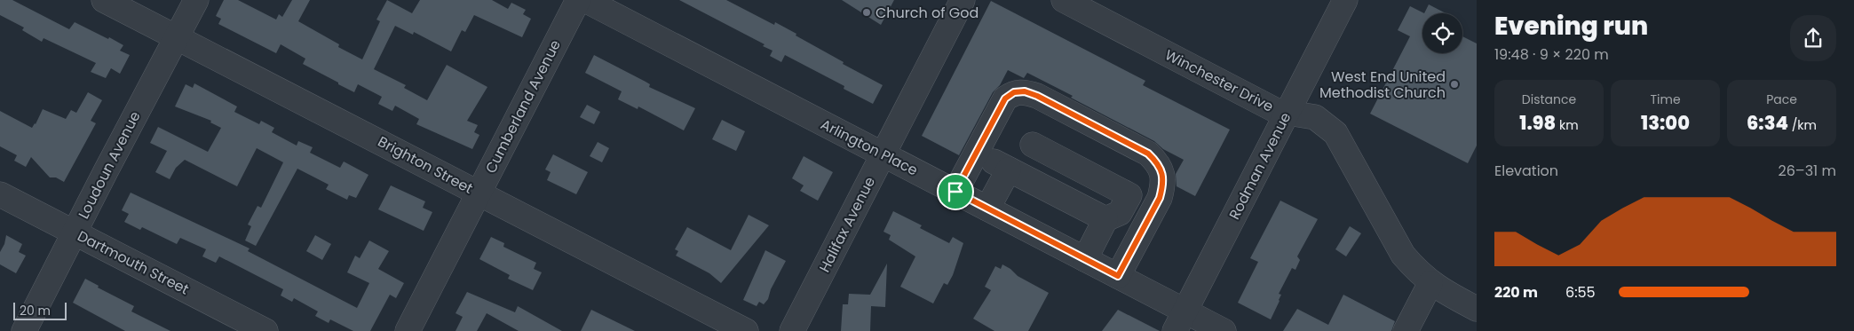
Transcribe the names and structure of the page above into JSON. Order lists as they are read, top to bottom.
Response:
{
  "streets": {
    "street": [
      "Winchester Drive",
      "Cumberland Avenue",
      "Arlington Place",
      "Loudoun Avenue",
      "Brighton Street",
      "Rodman Avenue",
      "Halifax Avenue",
      "Dartmouth Street"
    ]
  },
  "crossings": [
    ["Winchester Drive", "Rodman Avenue"],
    ["Cumberland Avenue", "Brighton Street"],
    ["Arlington Place", "Rodman Avenue"],
    ["Arlington Place", "Halifax Avenue"],
    ["Loudoun Avenue", "Brighton Street"],
    ["Loudoun Avenue", "Dartmouth Street"]
  ],
  "places": ["Church of God", "West End United Methodist Church"],
  "scale_bar": "20 m",
  "page": {
    "heading": ["Evening run", "19:48 · 9 × 220 m"],
    "stats": [
      ["Distance", "1.98 km"],
      ["Time", "13:00"],
      ["Pace", "6:34 /km"]
    ],
    "chart": ["Elevation", "26–31 m"],
    "list": [
      {
        "name": "220 m",
        "note": "6:55"
      }
    ],
    "scale": "20 m"
  }
}
